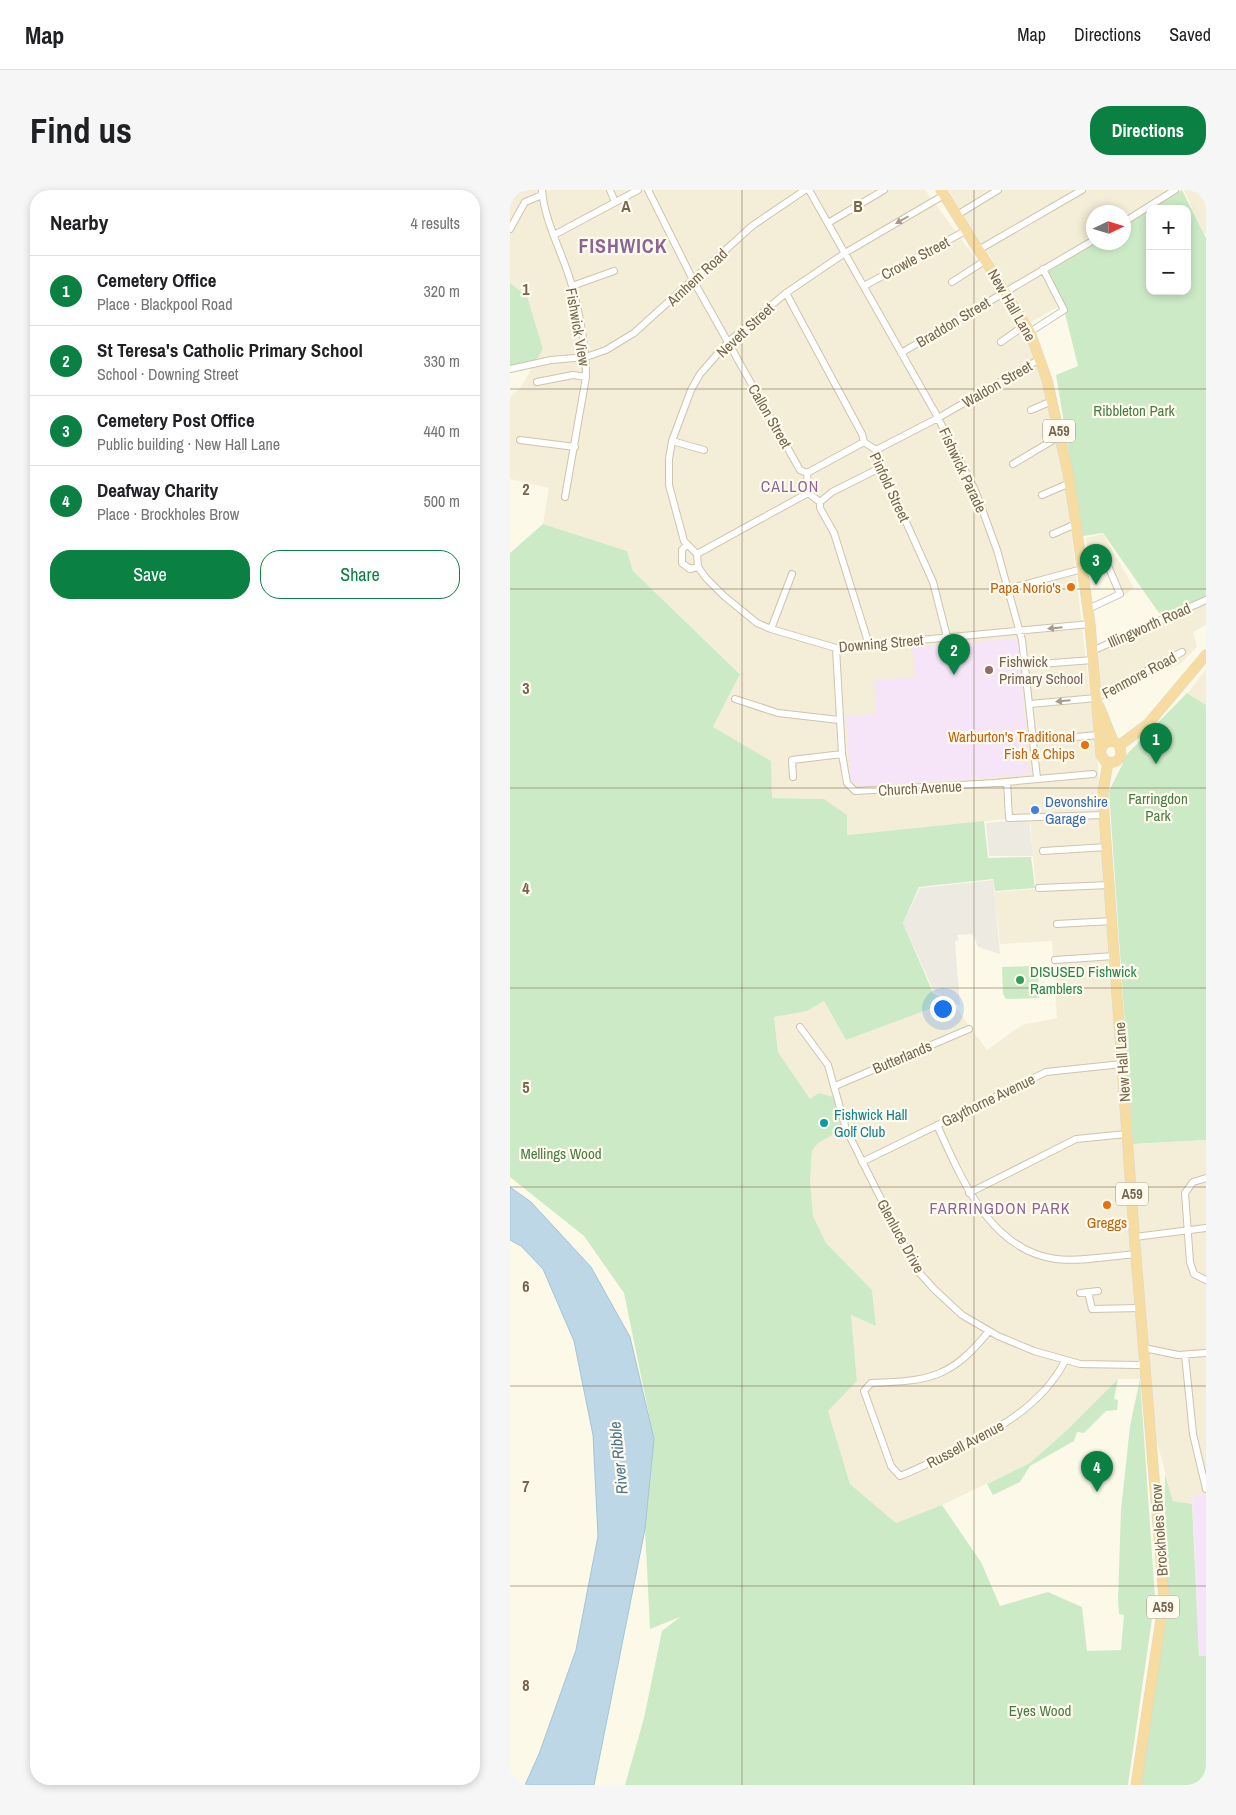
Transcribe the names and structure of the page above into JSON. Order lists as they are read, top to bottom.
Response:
{
  "streets": {
    "highway": ["New Hall Lane", "A59", "Brockholes Brow"],
    "street": [
      "Crowle Street",
      "Arnhem Road",
      "Braddon Street",
      "Fishwick View",
      "Nevett Street",
      "Waldon Street",
      "Callon Street",
      "Fishwick Parade",
      "Pinfold Street",
      "Illingworth Road",
      "Downing Street",
      "Fenmore Road",
      "Church Avenue",
      "Butterlands",
      "Gaythorne Avenue",
      "Glenluce Drive",
      "Russell Avenue"
    ]
  },
  "crossings": [
    ["Crowle Street", "New Hall Lane"],
    ["Crowle Street", "Fishwick Parade"],
    ["Arnhem Road", "Fishwick View"],
    ["Arnhem Road", "Callon Street"],
    ["Arnhem Road", "Fishwick Parade"],
    ["New Hall Lane", "Braddon Street"],
    ["New Hall Lane", "Nevett Street"],
    ["New Hall Lane", "Waldon Street"],
    ["New Hall Lane", "A59"],
    ["New Hall Lane", "Illingworth Road"],
    ["New Hall Lane", "Downing Street"],
    ["New Hall Lane", "Fenmore Road"],
    ["New Hall Lane", "Gaythorne Avenue"],
    ["New Hall Lane", "Glenluce Drive"],
    ["New Hall Lane", "Brockholes Brow"],
    ["Braddon Street", "Fishwick Parade"],
    ["Nevett Street", "Callon Street"],
    ["Nevett Street", "Fishwick Parade"],
    ["Nevett Street", "Pinfold Street"],
    ["Waldon Street", "Fishwick Parade"],
    ["Waldon Street", "Pinfold Street"],
    ["Fishwick Parade", "Illingworth Road"],
    ["Fishwick Parade", "Downing Street"],
    ["Fishwick Parade", "Church Avenue"],
    ["Pinfold Street", "Downing Street"],
    ["Downing Street", "Church Avenue"],
    ["Butterlands", "Glenluce Drive"],
    ["Gaythorne Avenue", "Glenluce Drive"],
    ["Glenluce Drive", "Russell Avenue"],
    ["Glenluce Drive", "Brockholes Brow"]
  ],
  "districts": ["FISHWICK", "CALLON", "FARRINGDON PARK"],
  "water": ["River Ribble"],
  "parks": [
    "Ribbleton Park",
    "Farringdon Park",
    "Mellings Wood",
    "Eyes Wood"
  ],
  "places": [
    "Papa Norio's",
    "Fishwick Primary School",
    "Warburton's Traditional Fish & Chips",
    "Devonshire Garage",
    "DISUSED Fishwick Ramblers",
    "Fishwick Hall Golf Club",
    "Greggs"
  ],
  "north": "right",
  "page": {
    "header": "Map",
    "nav": ["Map", "Directions", "Saved"],
    "buttons": [
      "Directions",
      ["Save", "Share"]
    ],
    "title": "Find us",
    "heading": ["Nearby", "4 results"],
    "map_buttons": ["+", "−"],
    "list": [
      {
        "mark": "1",
        "name": "Cemetery Office",
        "note": "Place · Blackpool Road",
        "value": "320 m"
      },
      {
        "mark": "2",
        "name": "St Teresa's Catholic Primary School",
        "note": "School · Downing Street",
        "value": "330 m"
      },
      {
        "mark": "3",
        "name": "Cemetery Post Office",
        "note": "Public building · New Hall Lane",
        "value": "440 m"
      },
      {
        "mark": "4",
        "name": "Deafway Charity",
        "note": "Place · Brockholes Brow",
        "value": "500 m"
      }
    ],
    "pins": [
      "3",
      "2",
      "1",
      "4"
    ]
  },
  "grid": {
    "columns": ["A", "B"],
    "rows": [
      "1",
      "2",
      "3",
      "4",
      "5",
      "6",
      "7",
      "8"
    ]
  }
}
